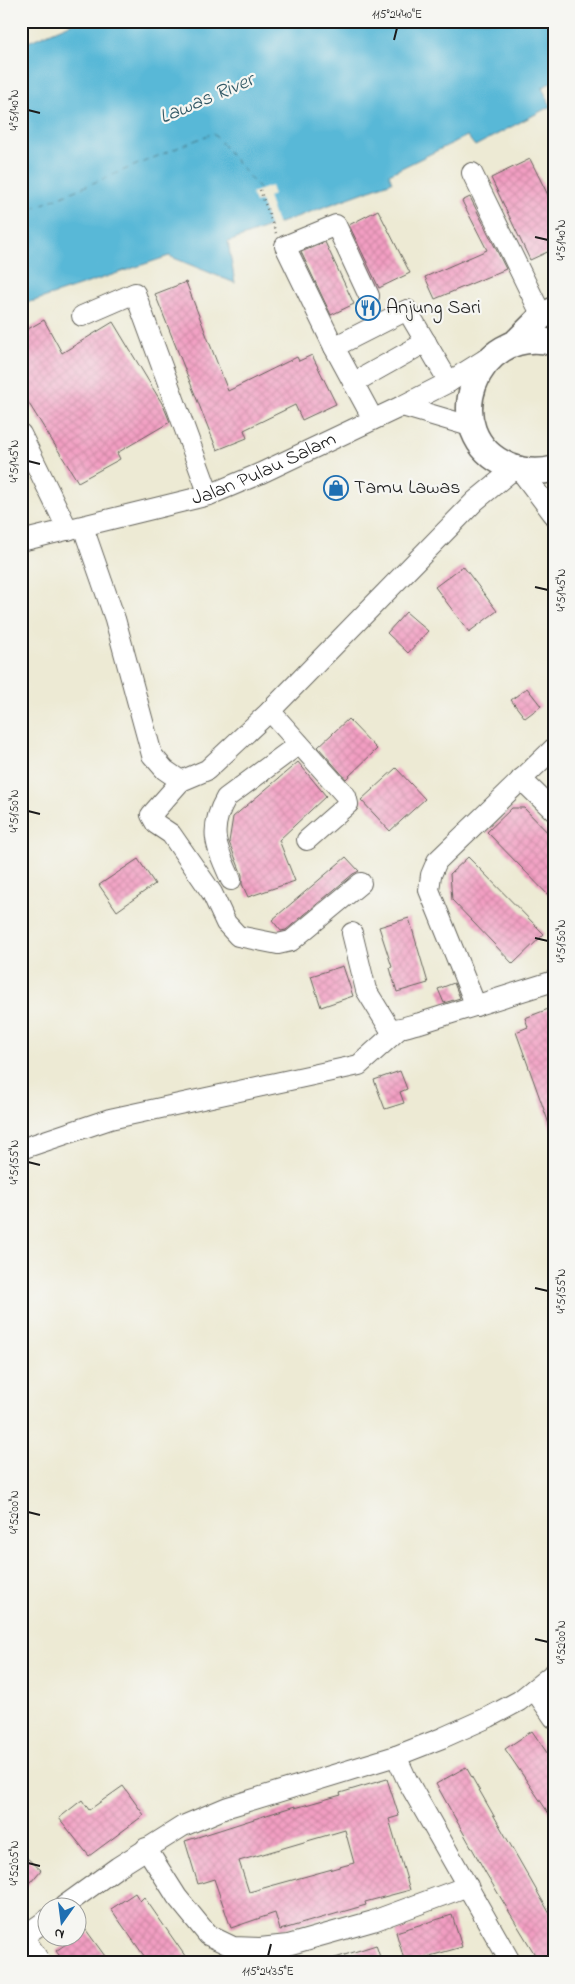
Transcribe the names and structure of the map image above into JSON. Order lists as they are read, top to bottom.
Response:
{
  "streets": {
    "street": ["Jalan Pulau Salam"]
  },
  "water": ["Lawas River"],
  "places": {
    "restaurant": ["Anjung Sari"],
    "shop": ["Tamu Lawas"]
  },
  "north": "bottom",
  "coordinates": [
    "115°24'40\"E",
    "4°51'40\"N",
    "4°51'45\"N",
    "4°51'50\"N",
    "4°51'55\"N",
    "4°52'00\"N",
    "4°52'05\"N",
    "115°24'35\"E"
  ]
}
